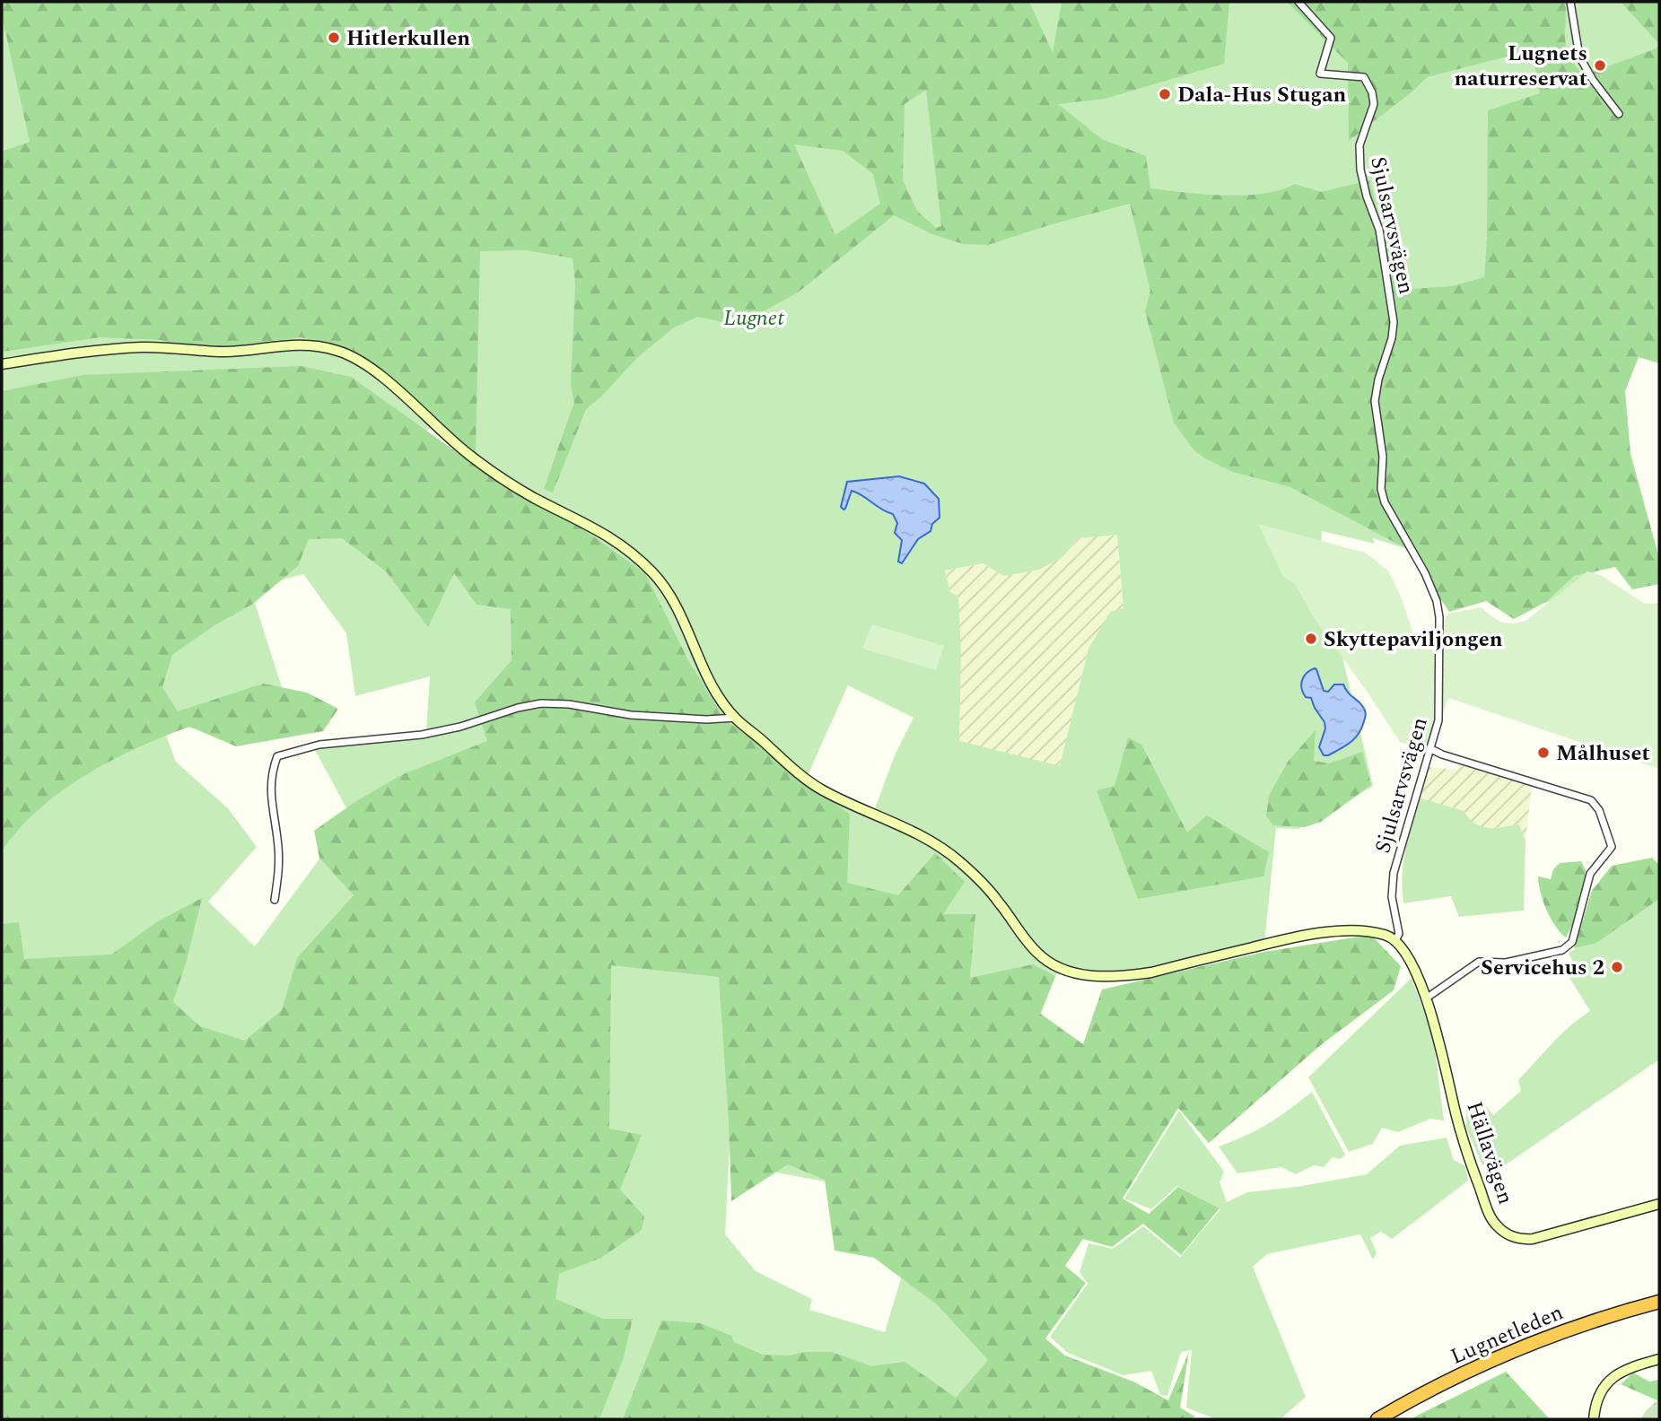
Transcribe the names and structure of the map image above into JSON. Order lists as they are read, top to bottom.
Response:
{
  "streets": {
    "highway": ["Lugnetleden"],
    "street": ["Sjulsarvsvägen", "Hällavägen"]
  },
  "crossings": [
    ["Sjulsarvsvägen", "Hällavägen"]
  ],
  "parks": ["Lugnet"],
  "places": [
    "Hitlerkullen",
    "Lugnets naturreservat",
    "Dala-Hus Stugan",
    "Skyttepaviljongen",
    "Målhuset",
    "Servicehus 2"
  ]
}
